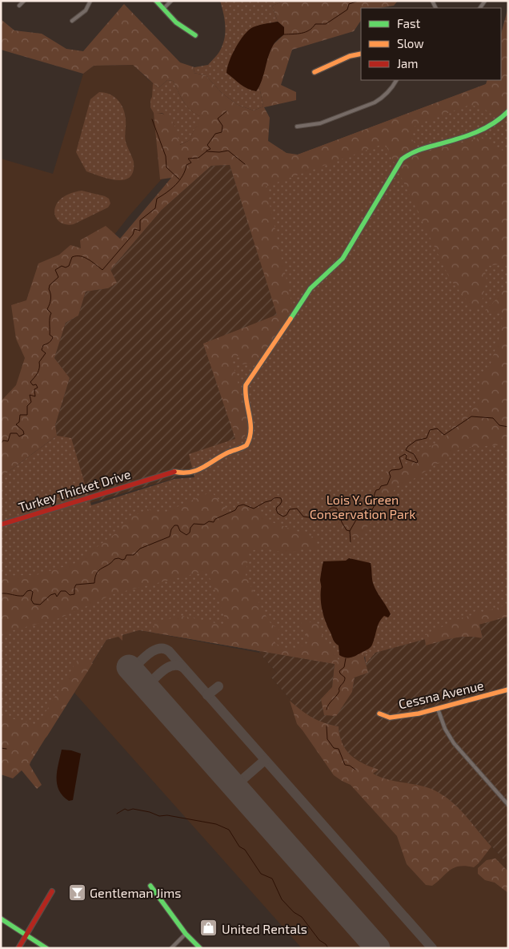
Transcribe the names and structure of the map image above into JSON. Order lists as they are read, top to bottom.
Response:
{
  "streets": {
    "street": ["Turkey Thicket Drive", "Cessna Avenue"]
  },
  "parks": ["Lois Y. Green Conservation Park"],
  "places": {
    "bar": ["Gentleman Jims"],
    "shop": ["United Rentals"]
  },
  "legend": ["Fast", "Slow", "Jam"]
}
